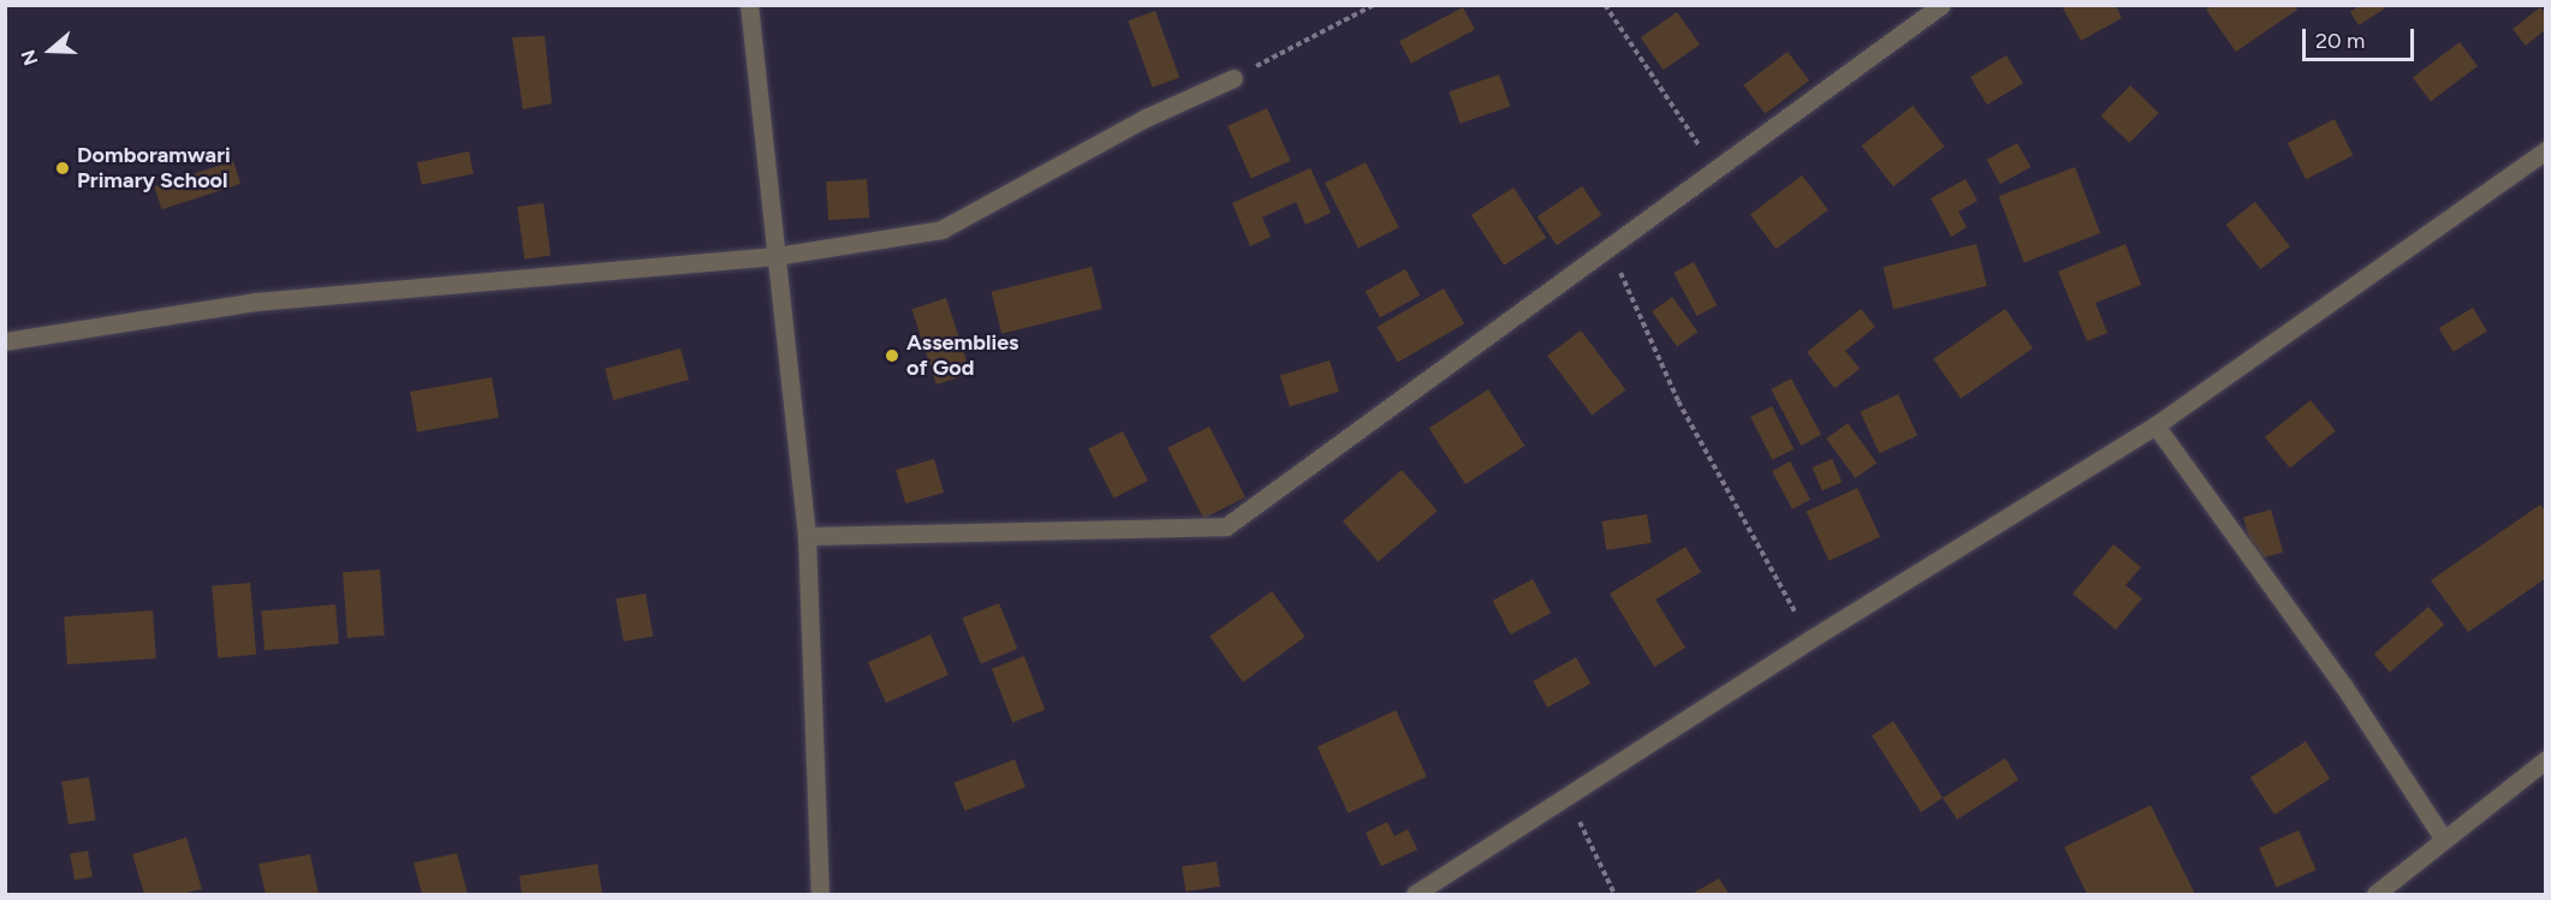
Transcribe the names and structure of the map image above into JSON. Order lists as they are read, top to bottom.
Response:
{
  "places": ["Domboramwari Primary School", "Assemblies of God"],
  "scale_bar": "20 m",
  "north": "left"
}
